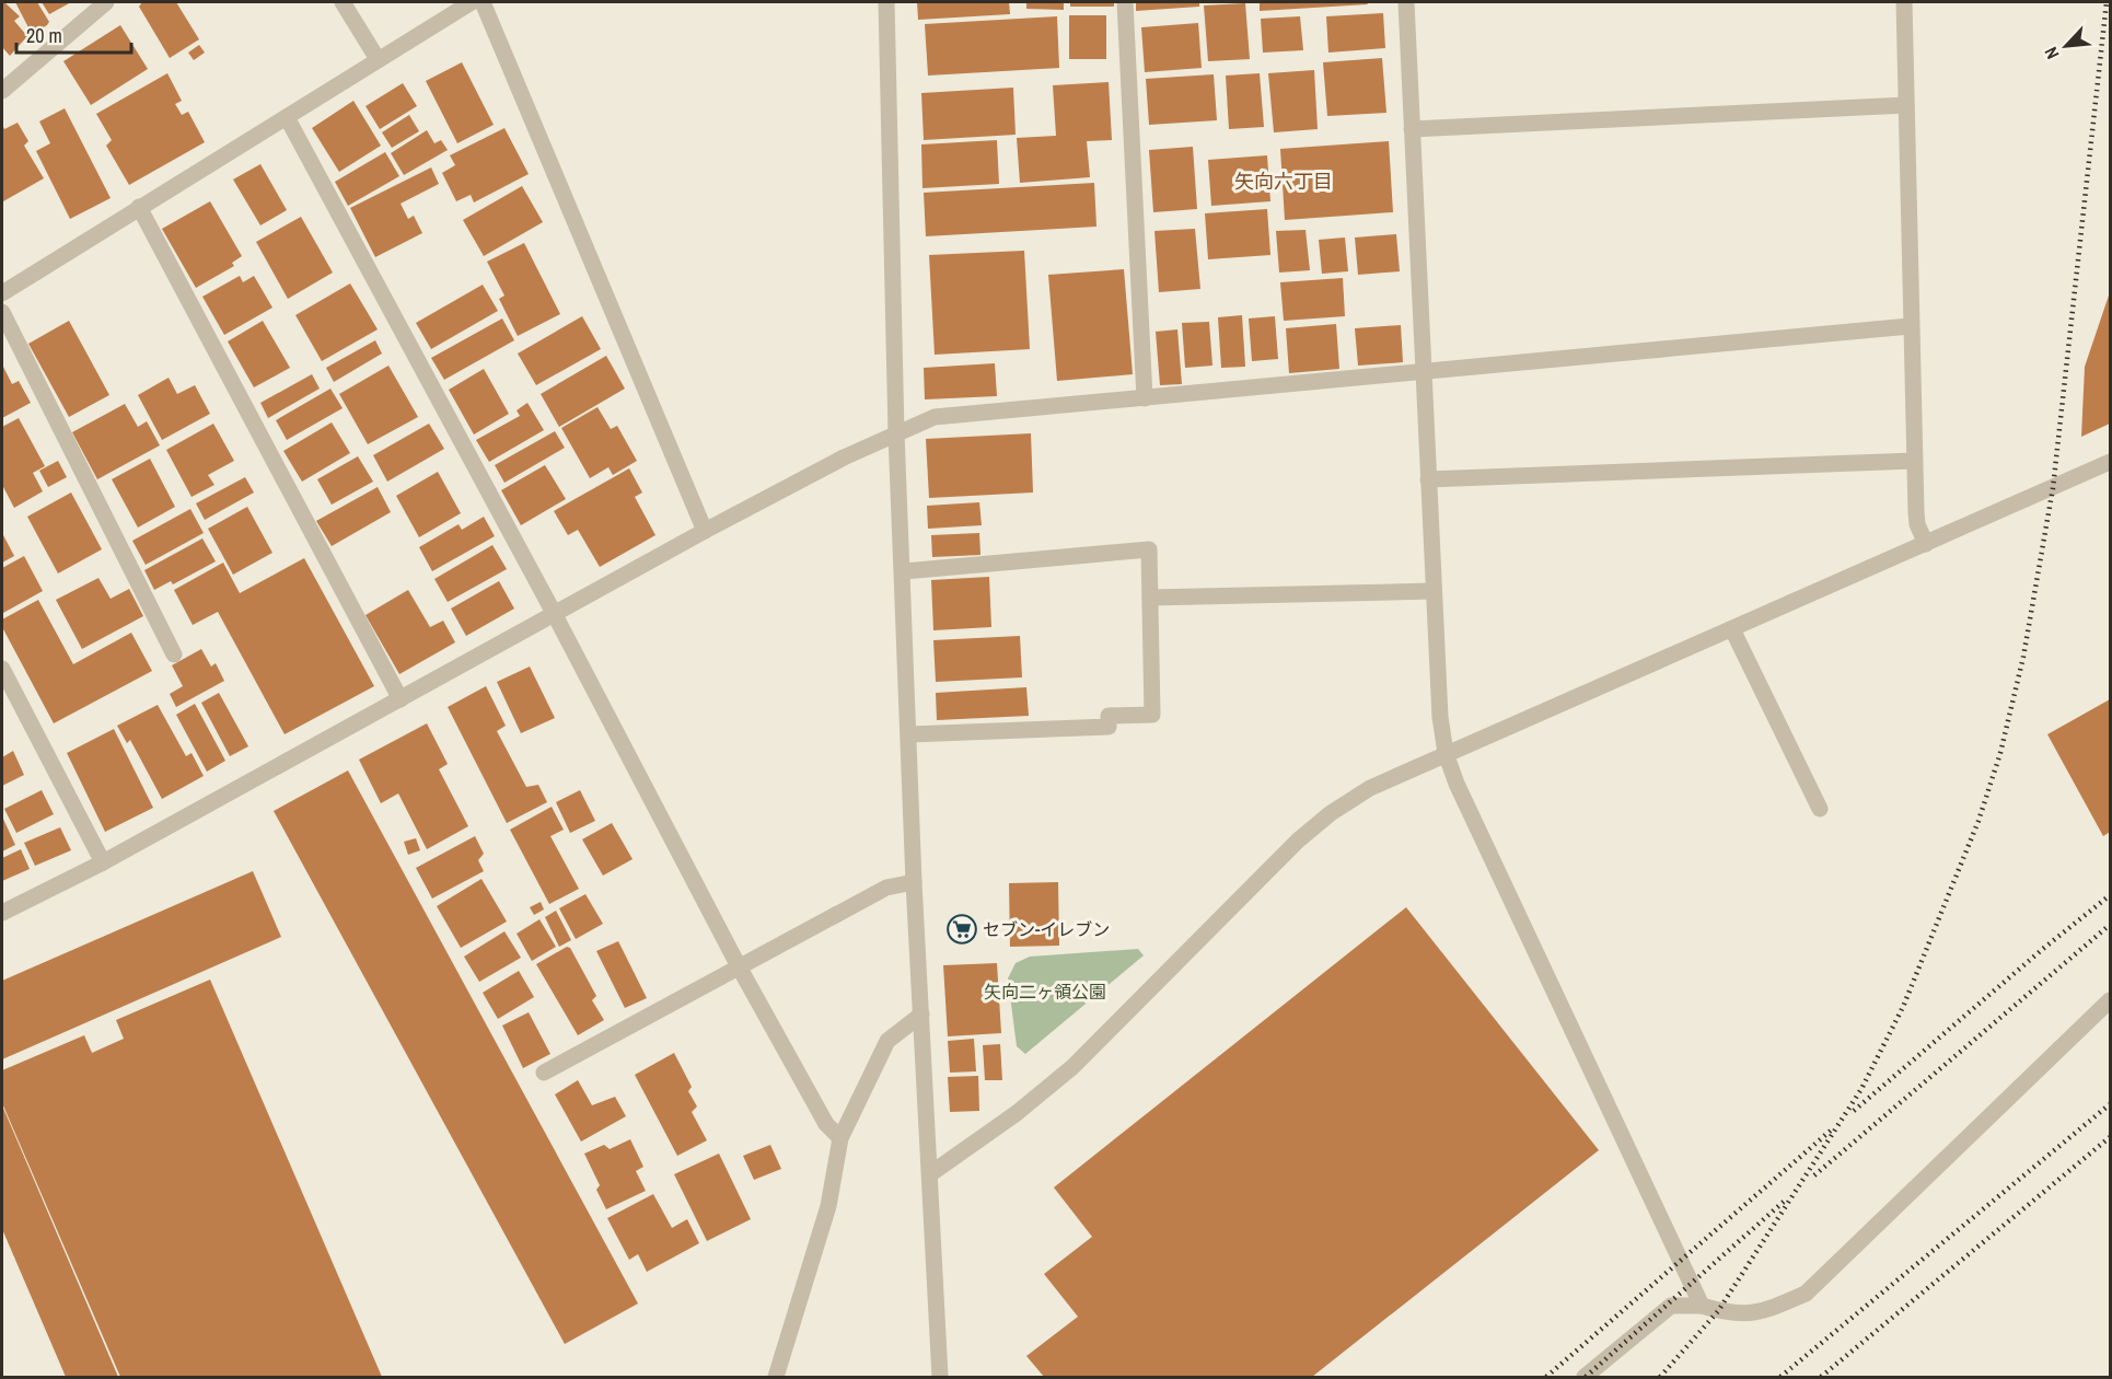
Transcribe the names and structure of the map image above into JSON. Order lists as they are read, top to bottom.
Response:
{
  "districts": ["矢向六丁目"],
  "parks": ["矢向二ヶ領公園"],
  "places": {
    "supermarket": ["セブン-イレブン"]
  },
  "scale_bar": "20 m",
  "north": "bottom left"
}
